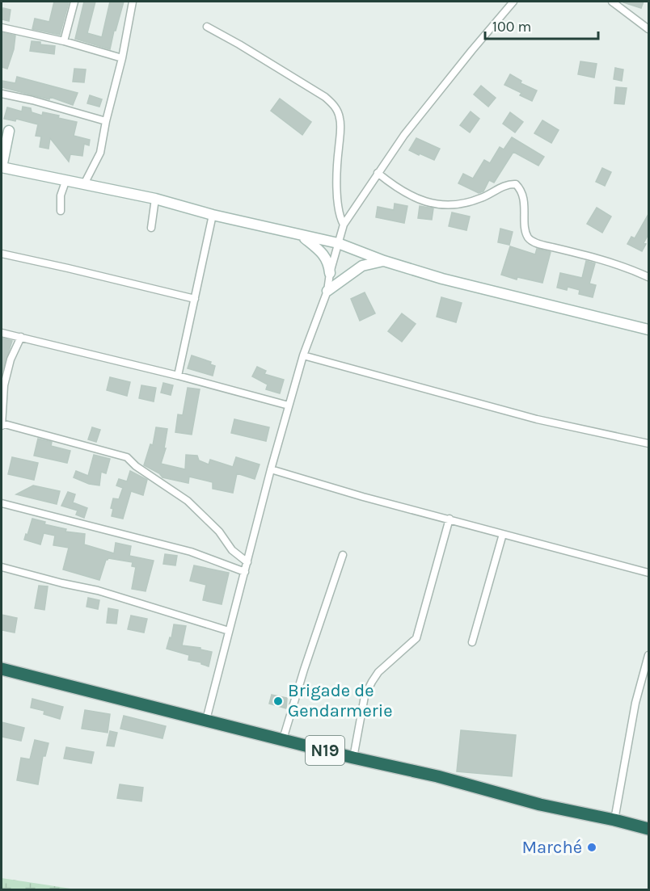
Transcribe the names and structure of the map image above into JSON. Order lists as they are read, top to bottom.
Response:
{
  "streets": {
    "highway": ["N19"]
  },
  "places": ["Brigade de Gendarmerie", "Marché"],
  "scale_bar": "100 m"
}
